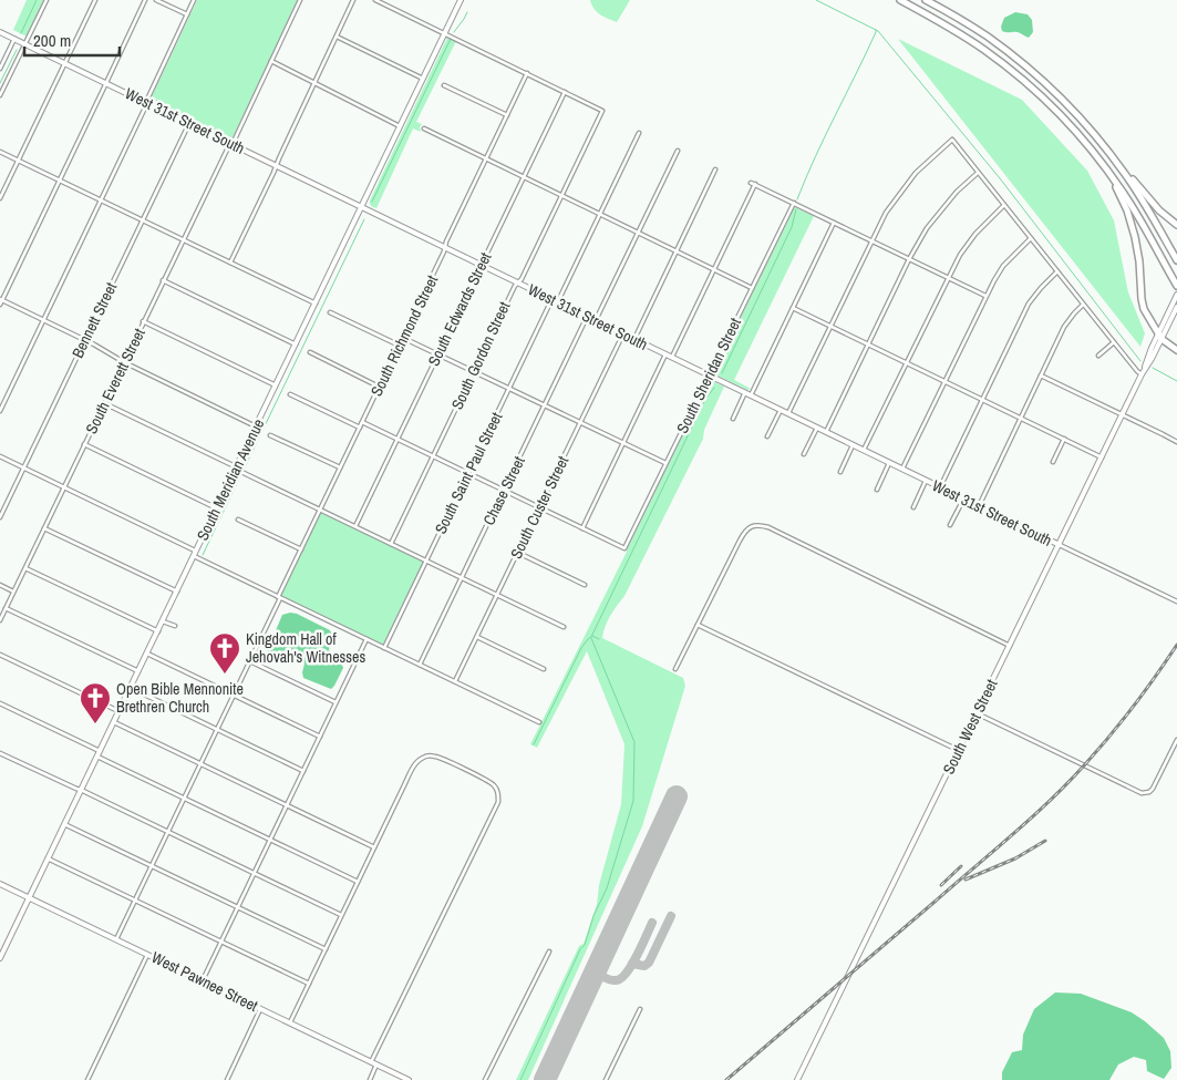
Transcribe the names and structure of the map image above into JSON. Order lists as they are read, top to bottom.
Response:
{
  "streets": {
    "street": [
      "West 31st Street South",
      "South Edwards Street",
      "Bennett Street",
      "South Richmond Street",
      "South Gordon Street",
      "South Sheridan Street",
      "South Everett Street",
      "South Saint Paul Street",
      "South Meridian Avenue",
      "Chase Street",
      "South Custer Street",
      "South West Street",
      "West Pawnee Street"
    ]
  },
  "crossings": [
    ["West 31st Street South", "South Edwards Street"],
    ["West 31st Street South", "Bennett Street"],
    ["West 31st Street South", "South Richmond Street"],
    ["West 31st Street South", "South Gordon Street"],
    ["West 31st Street South", "South Sheridan Street"],
    ["West 31st Street South", "South Everett Street"],
    ["West 31st Street South", "South Saint Paul Street"],
    ["West 31st Street South", "South Meridian Avenue"],
    ["West 31st Street South", "Chase Street"],
    ["West 31st Street South", "South Custer Street"],
    ["West 31st Street South", "South West Street"],
    ["South Edwards Street", "South Gordon Street"],
    ["South Richmond Street", "West Pawnee Street"],
    ["South Meridian Avenue", "West Pawnee Street"]
  ],
  "places": {
    "church": ["Kingdom Hall of Jehovah's Witnesses", "Open Bible Mennonite Brethren Church"]
  },
  "scale_bar": "200 m"
}
